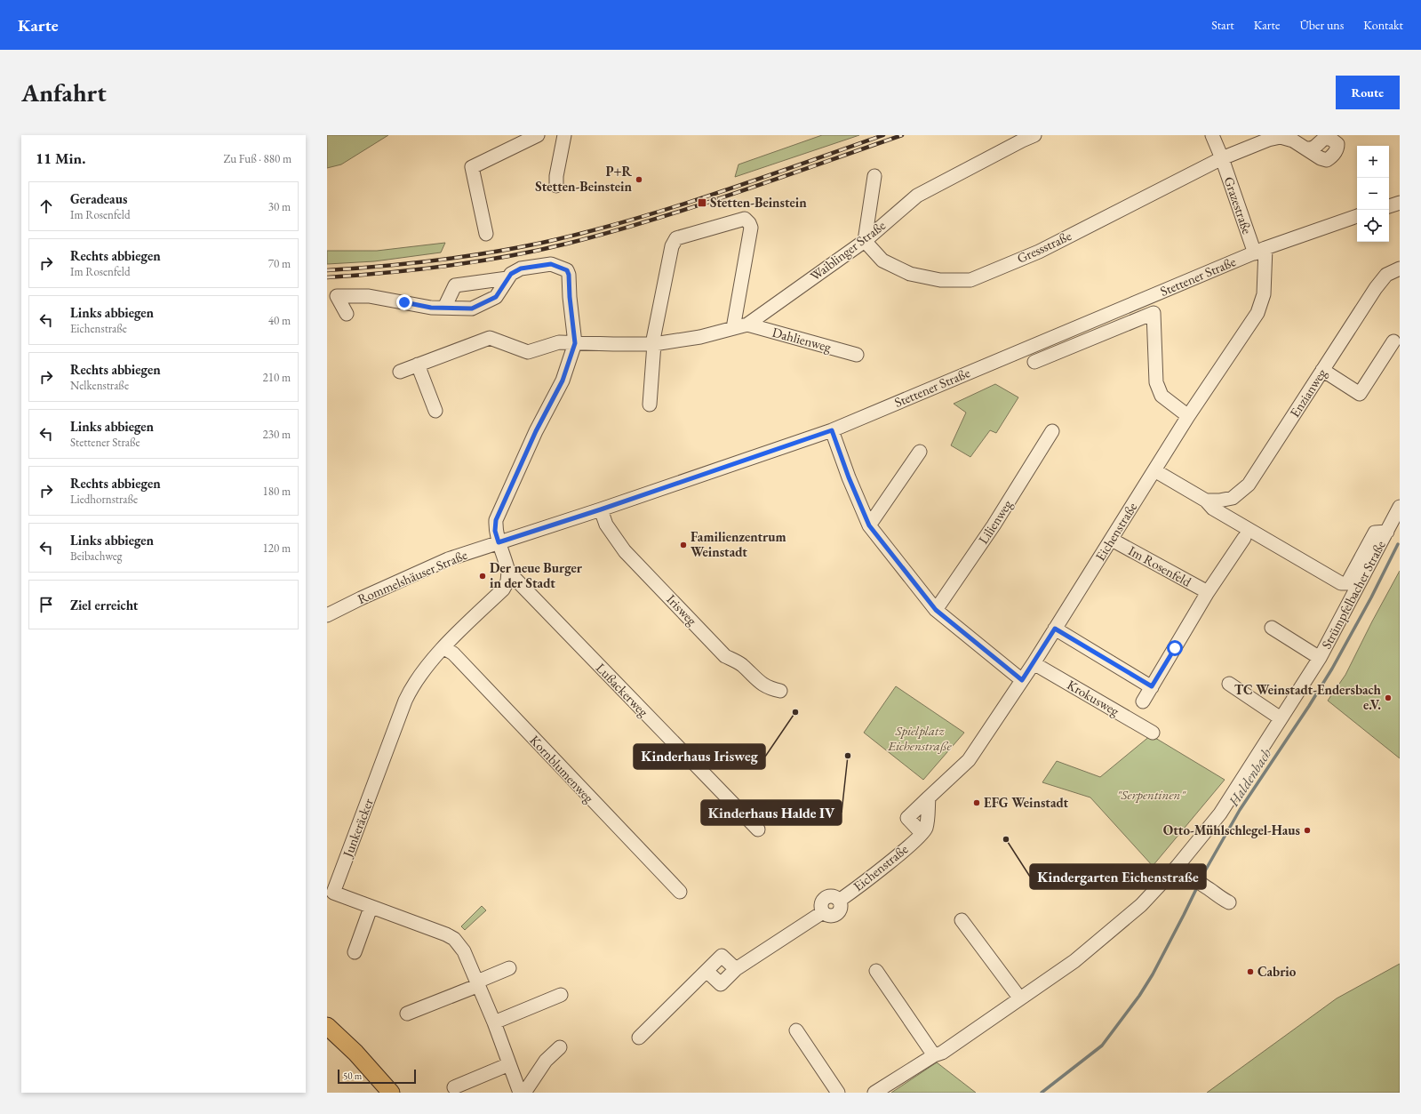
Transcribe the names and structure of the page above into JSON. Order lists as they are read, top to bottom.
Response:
{
  "streets": {
    "street": [
      "Grazestraße",
      "Gressstraße",
      "Waiblinger Straße",
      "Stettener Straße",
      "Dahlienweg",
      "Enzianweg",
      "Lilienweg",
      "Eichenstraße",
      "Im Rosenfeld",
      "Rommelshäuser Straße",
      "Strümpfelbacher Straße",
      "Irisweg",
      "Lußackerweg",
      "Krokusweg",
      "Kornblumenweg",
      "Junkeräcker"
    ]
  },
  "crossings": [
    ["Grazestraße", "Gressstraße"],
    ["Grazestraße", "Stettener Straße"],
    ["Grazestraße", "Eichenstraße"],
    ["Gressstraße", "Waiblinger Straße"],
    ["Waiblinger Straße", "Dahlienweg"],
    ["Waiblinger Straße", "Lußackerweg"],
    ["Stettener Straße", "Eichenstraße"],
    ["Stettener Straße", "Rommelshäuser Straße"],
    ["Stettener Straße", "Irisweg"],
    ["Stettener Straße", "Lußackerweg"],
    ["Enzianweg", "Strümpfelbacher Straße"],
    ["Eichenstraße", "Im Rosenfeld"],
    ["Eichenstraße", "Krokusweg"],
    ["Rommelshäuser Straße", "Lußackerweg"],
    ["Lußackerweg", "Junkeräcker"],
    ["Kornblumenweg", "Junkeräcker"]
  ],
  "water": ["Haldenbach"],
  "parks": ["Spielplatz Eichenstraße", "\"Serpentinen\""],
  "places": {
    "other": [
      "P+R Stetten-Beinstein",
      "Familienzentrum Weinstadt",
      "Der neue Burger in der Stadt",
      "TC Weinstadt-Endersbach e.V.",
      "Kinderhaus Irisweg",
      "Kinderhaus Halde IV",
      "EFG Weinstadt",
      "Otto-Mühlschlegel-Haus",
      "Kindergarten Eichenstraße",
      "Cabrio"
    ],
    "transit": ["Stetten-Beinstein"]
  },
  "scale_bar": "50 m",
  "page": {
    "header": "Karte",
    "nav": [
      "Start",
      "Karte",
      "Über uns",
      "Kontakt"
    ],
    "buttons": "Route",
    "title": "Anfahrt",
    "heading": ["11 Min.", "Zu Fuß · 880 m"],
    "map_buttons": ["+", "−"],
    "list": [
      ["Geradeaus", "Im Rosenfeld", "30 m"],
      ["Rechts abbiegen", "Im Rosenfeld", "70 m"],
      ["Links abbiegen", "Eichenstraße", "40 m"],
      ["Rechts abbiegen", "Nelkenstraße", "210 m"],
      ["Links abbiegen", "Stettener Straße", "230 m"],
      ["Rechts abbiegen", "Liedhornstraße", "180 m"],
      ["Links abbiegen", "Beibachweg", "120 m"],
      "Ziel erreicht"
    ],
    "scale": "50 m"
  }
}
